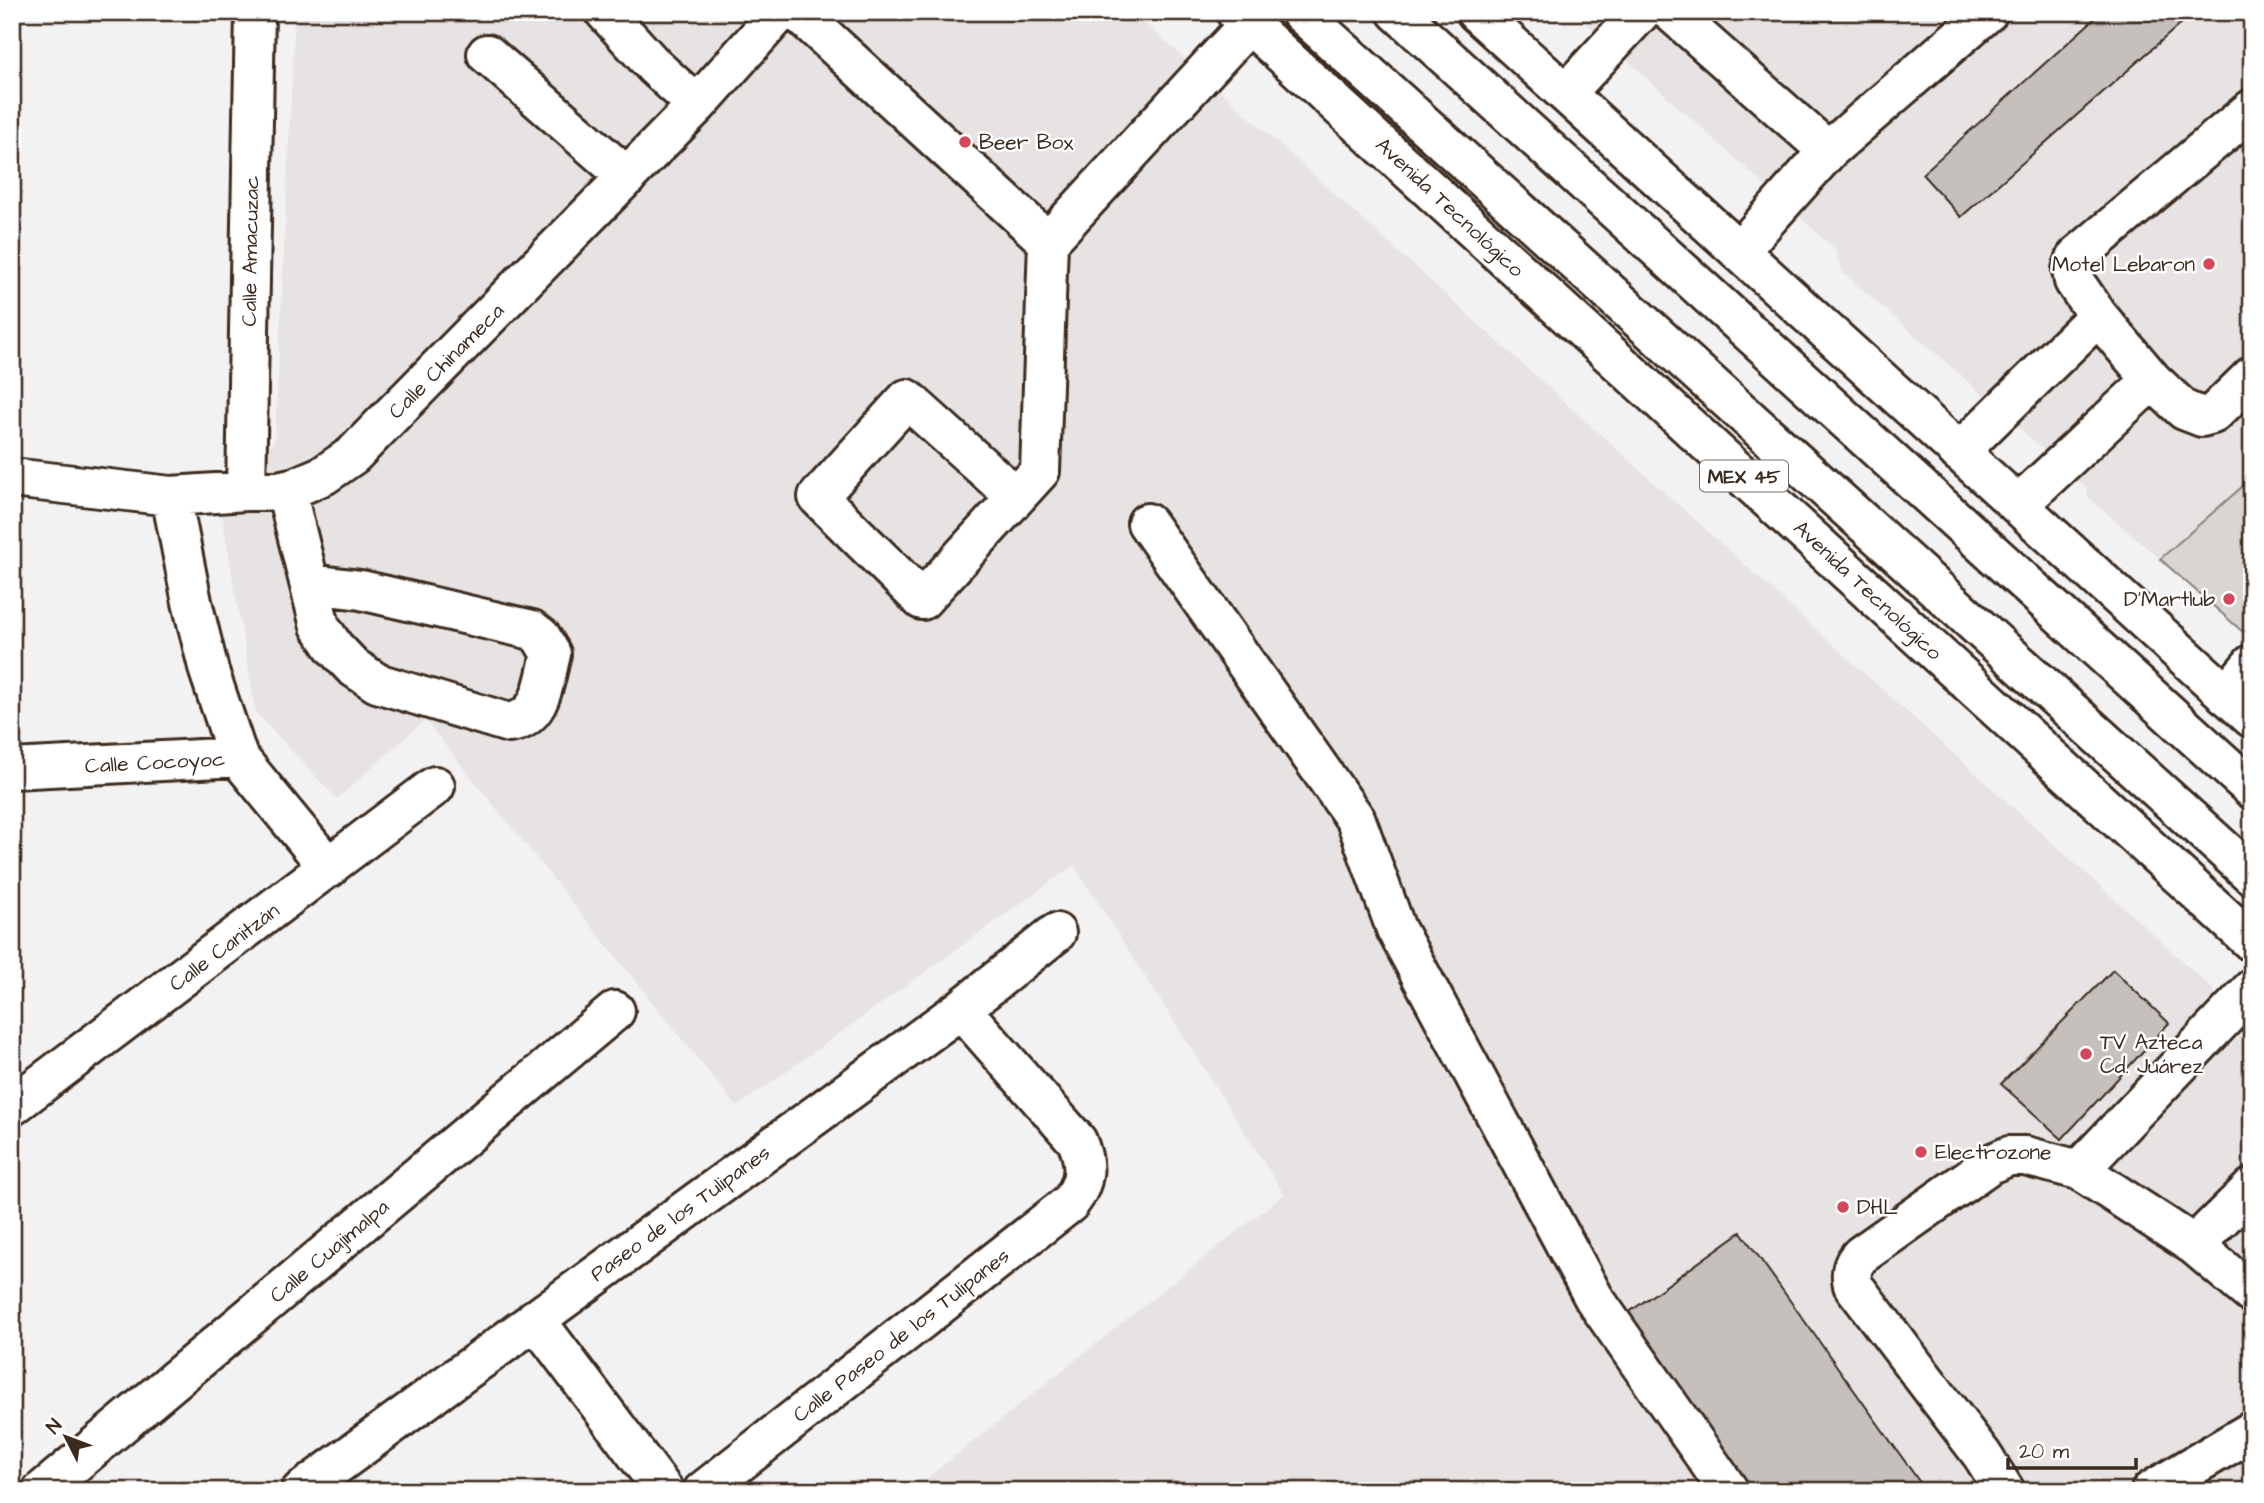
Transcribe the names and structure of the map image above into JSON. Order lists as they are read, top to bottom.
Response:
{
  "streets": {
    "street": [
      "Avenida Tecnológico",
      "Calle Amacuzac",
      "Calle Chinameca",
      "MEX 45",
      "Calle Cocoyoc",
      "Calle Canitzán",
      "Paseo de los Tulipanes",
      "Calle Cuajimalpa",
      "Calle Paseo de los Tulipanes"
    ]
  },
  "crossings": [
    ["Calle Amacuzac", "Calle Chinameca"],
    ["Calle Cocoyoc", "Calle Canitzán"],
    ["Paseo de los Tulipanes", "Calle Paseo de los Tulipanes"]
  ],
  "places": [
    "Beer Box",
    "Motel Lebaron",
    "D'Martlub",
    "TV Azteca Cd. Juárez",
    "Electrozone",
    "DHL"
  ],
  "scale_bar": "20 m",
  "north": "top left"
}
